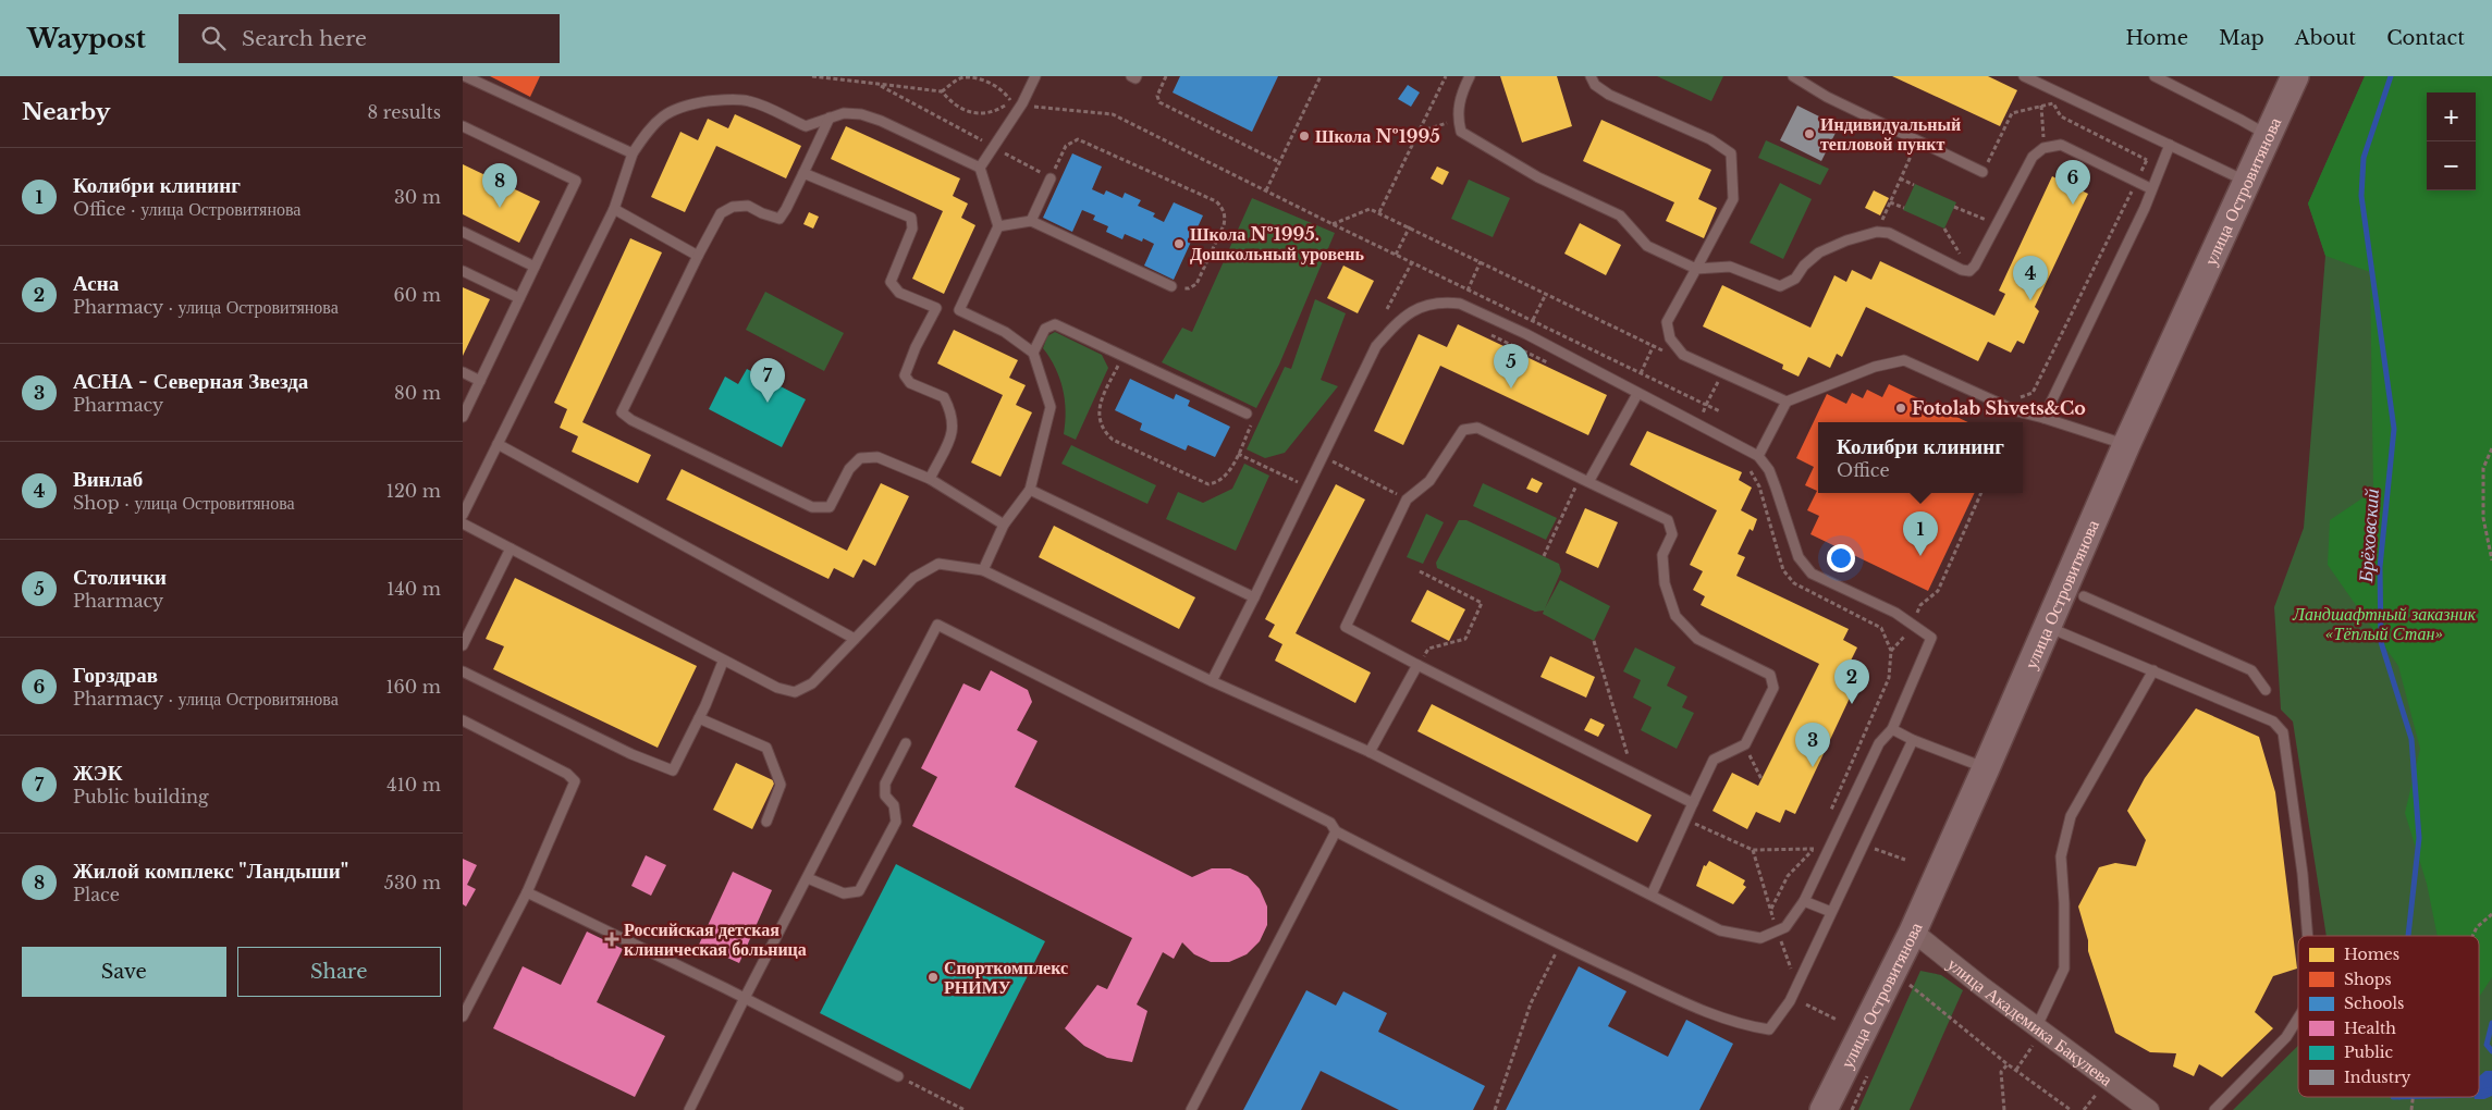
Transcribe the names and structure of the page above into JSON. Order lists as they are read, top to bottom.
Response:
{
  "streets": {
    "main road": ["улица Островитянова"],
    "street": ["улица Академика Бакулева"]
  },
  "crossings": [
    ["улица Островитянова", "улица Академика Бакулева"]
  ],
  "water": ["Брёховский"],
  "parks": ["Ландшафтный заказник «Тёплый Стан»"],
  "places": {
    "other": [
      "Индивидуальный тепловой пункт",
      "Школа №1995",
      "Школа №1995. Дошкольный уровень",
      "Fotolab Shvets&Co",
      "Спорткомплекс РНИМУ"
    ],
    "health": ["Российская детская клиническая больница"]
  },
  "legend": [
    "Homes",
    "Shops",
    "Schools",
    "Health",
    "Public",
    "Industry"
  ],
  "page": {
    "header": "Waypost",
    "search": "Search here",
    "nav": [
      "Home",
      "Map",
      "About",
      "Contact"
    ],
    "heading": ["Nearby", "8 results"],
    "map_buttons": ["+", "−"],
    "list": [
      {
        "mark": "1",
        "name": "Колибри клининг",
        "note": "Office · улица Островитянова",
        "value": "30 m"
      },
      {
        "mark": "2",
        "name": "Асна",
        "note": "Pharmacy · улица Островитянова",
        "value": "60 m"
      },
      {
        "mark": "3",
        "name": "АСНА - Северная Звезда",
        "note": "Pharmacy",
        "value": "80 m"
      },
      {
        "mark": "4",
        "name": "Винлаб",
        "note": "Shop · улица Островитянова",
        "value": "120 m"
      },
      {
        "mark": "5",
        "name": "Столички",
        "note": "Pharmacy",
        "value": "140 m"
      },
      {
        "mark": "6",
        "name": "Горздрав",
        "note": "Pharmacy · улица Островитянова",
        "value": "160 m"
      },
      {
        "mark": "7",
        "name": "ЖЭК",
        "note": "Public building",
        "value": "410 m"
      },
      {
        "mark": "8",
        "name": "Жилой комплекс \"Ландыши\"",
        "note": "Place",
        "value": "530 m"
      }
    ],
    "pins": [
      "6",
      "8",
      "4",
      "5",
      "7",
      "1",
      "2",
      "3"
    ],
    "popup": ["Колибри клининг", "Office"],
    "buttons": ["Save", "Share"]
  }
}
